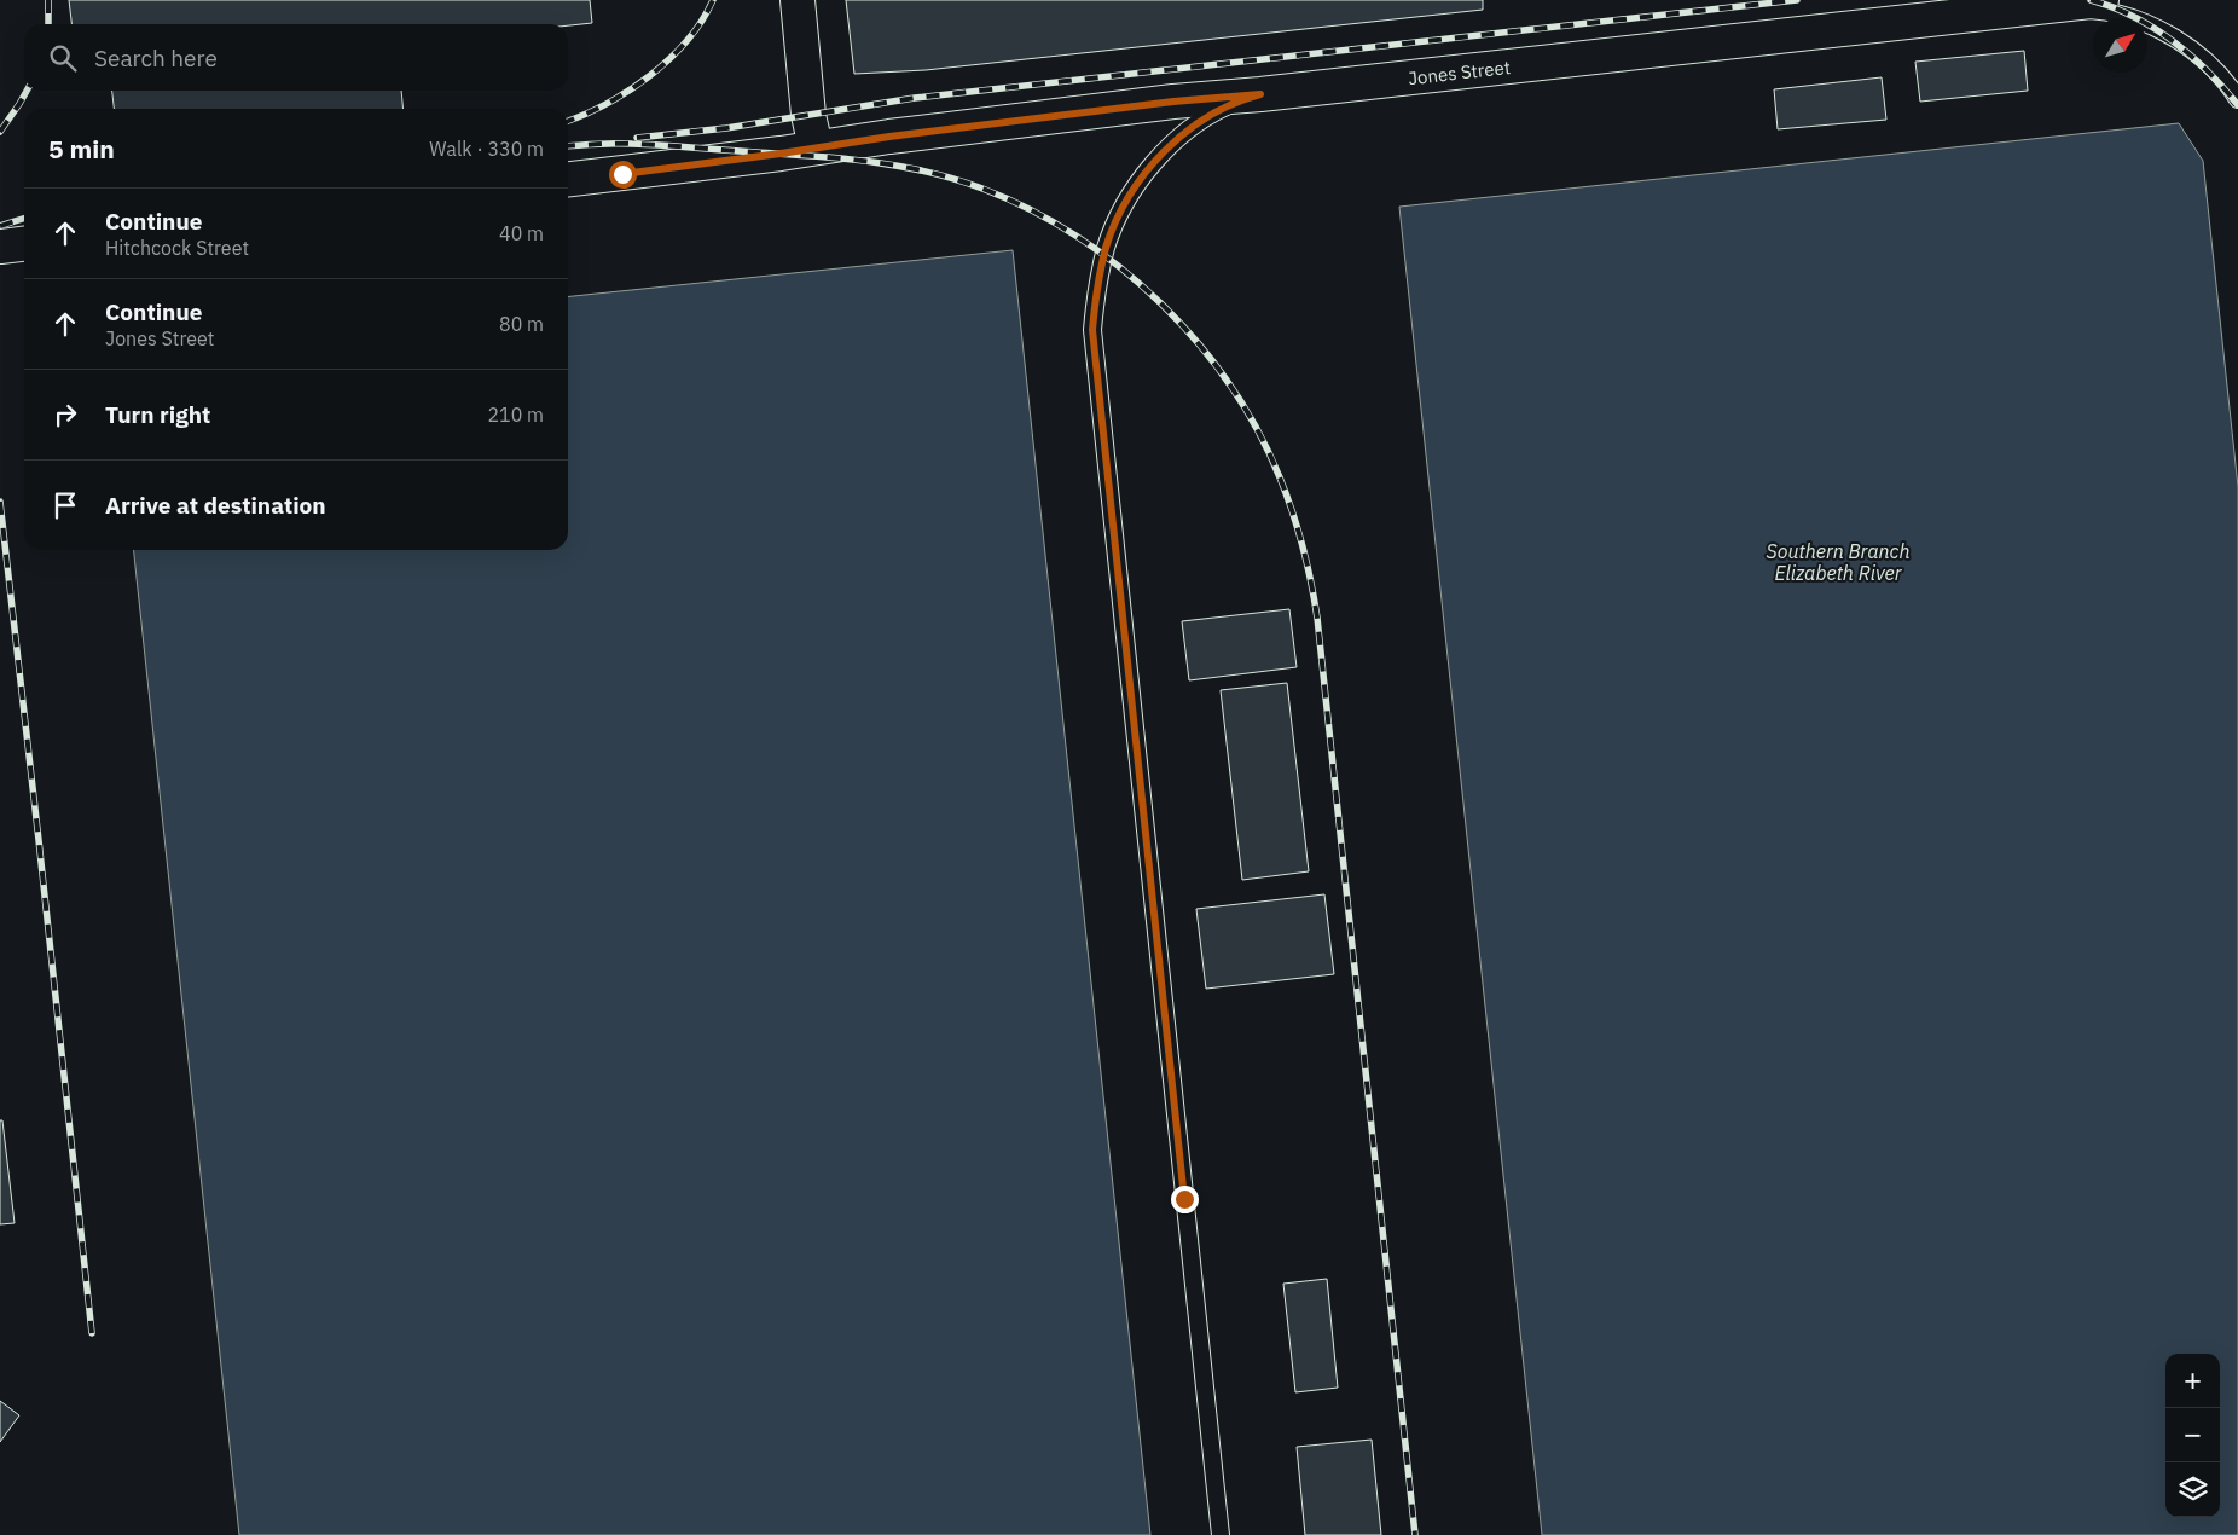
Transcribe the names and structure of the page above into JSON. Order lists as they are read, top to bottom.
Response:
{
  "streets": {
    "street": ["Jones Street"]
  },
  "water": ["Southern Branch Elizabeth River"],
  "north": "top right",
  "page": {
    "search": "Search here",
    "heading": ["5 min", "Walk · 330 m"],
    "list": [
      ["Continue", "Hitchcock Street", "40 m"],
      ["Continue", "Jones Street", "80 m"],
      ["Turn right", "210 m"],
      "Arrive at destination"
    ],
    "map_buttons": ["+", "−"]
  }
}
